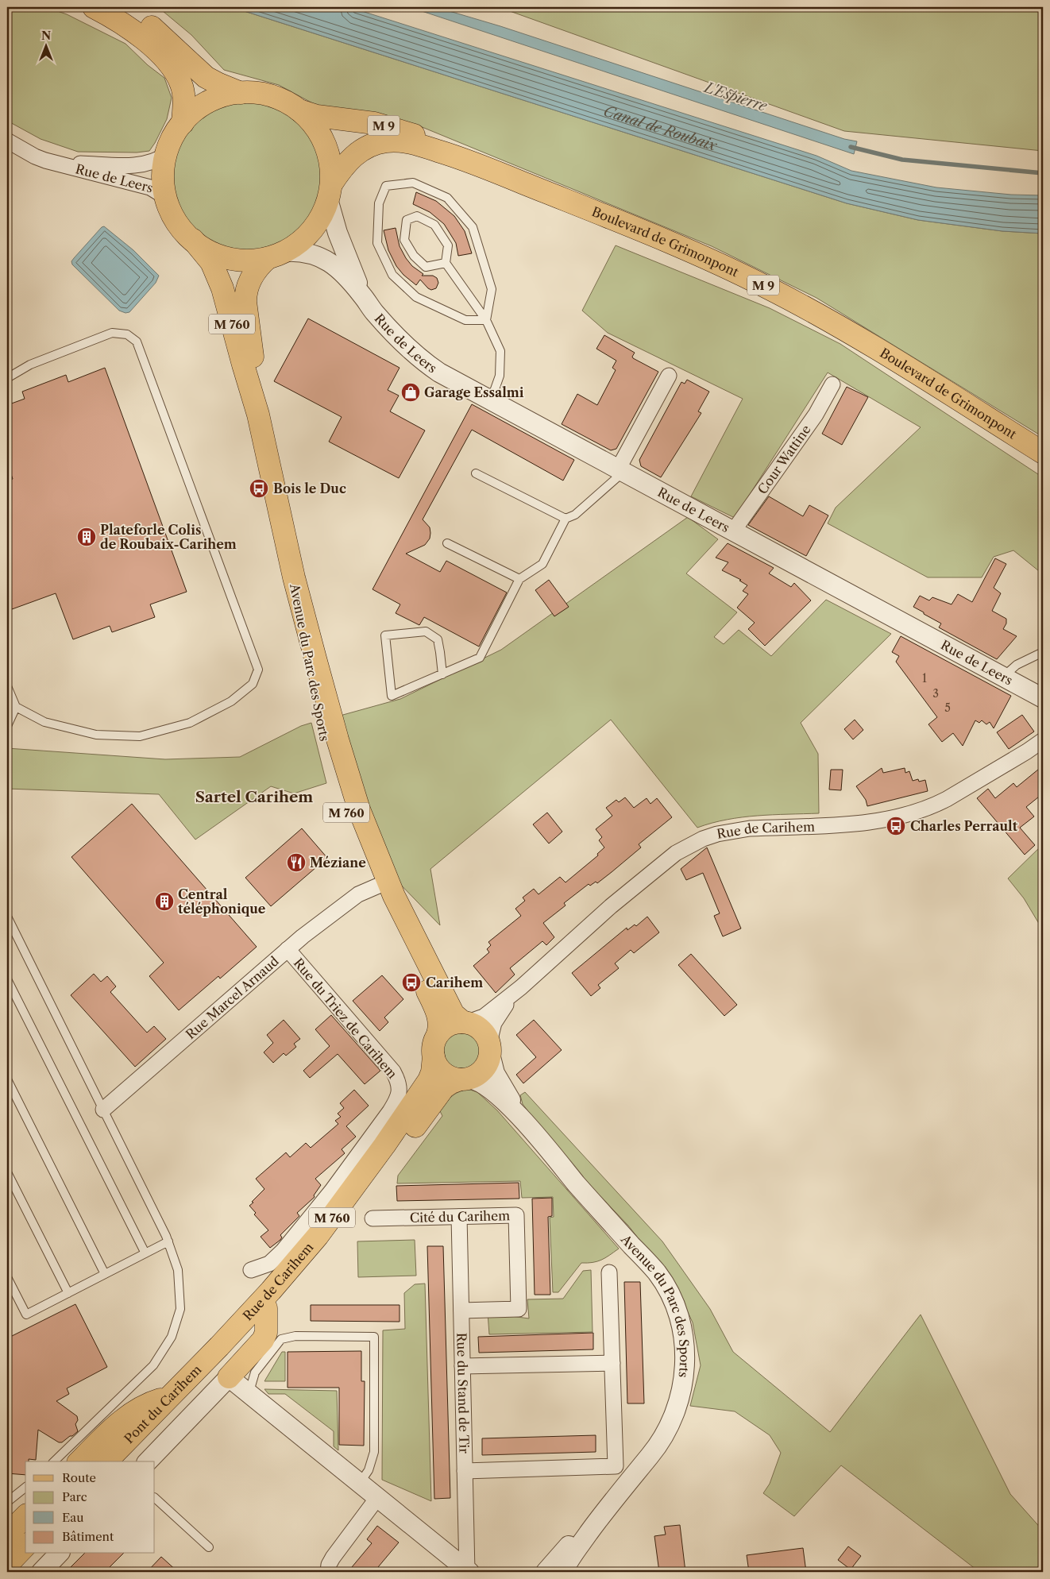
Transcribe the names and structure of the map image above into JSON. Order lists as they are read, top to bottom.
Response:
{
  "streets": {
    "main road": [
      "M 9",
      "Boulevard de Grimonpont",
      "M 760",
      "Avenue du Parc des Sports",
      "Rue de Carihem",
      "Pont du Carihem"
    ],
    "street": [
      "Rue de Leers",
      "Cour Wattine",
      "Rue Marcel Arnaud",
      "Rue du Triez de Carihem",
      "Cité du Carihem",
      "Rue du Stand de Tir"
    ]
  },
  "crossings": [
    ["Rue de Leers", "Boulevard de Grimonpont"],
    ["Rue de Leers", "Cour Wattine"],
    ["Rue de Leers", "Avenue du Parc des Sports"],
    ["Avenue du Parc des Sports", "Rue de Carihem"],
    ["Avenue du Parc des Sports", "Rue Marcel Arnaud"],
    ["Rue de Carihem", "Rue du Stand de Tir"],
    ["Rue de Carihem", "Pont du Carihem"],
    ["Rue Marcel Arnaud", "Rue du Triez de Carihem"],
    ["Cité du Carihem", "Rue du Stand de Tir"],
    ["Rue du Stand de Tir", "Pont du Carihem"]
  ],
  "districts": ["Sartel Carihem"],
  "water": ["L'Espierre", "Canal de Roubaix"],
  "places": {
    "shop": ["Garage Essalmi"],
    "bus stop": ["Bois le Duc", "Charles Perrault", "Carihem"],
    "building": ["Plateforle Colis de Roubaix-Carihem", "Central téléphonique"],
    "restaurant": ["Méziane"]
  },
  "house_numbers": ["1", "3", "5"],
  "legend": [
    "Route",
    "Parc",
    "Eau",
    "Bâtiment"
  ],
  "north": "top"
}
